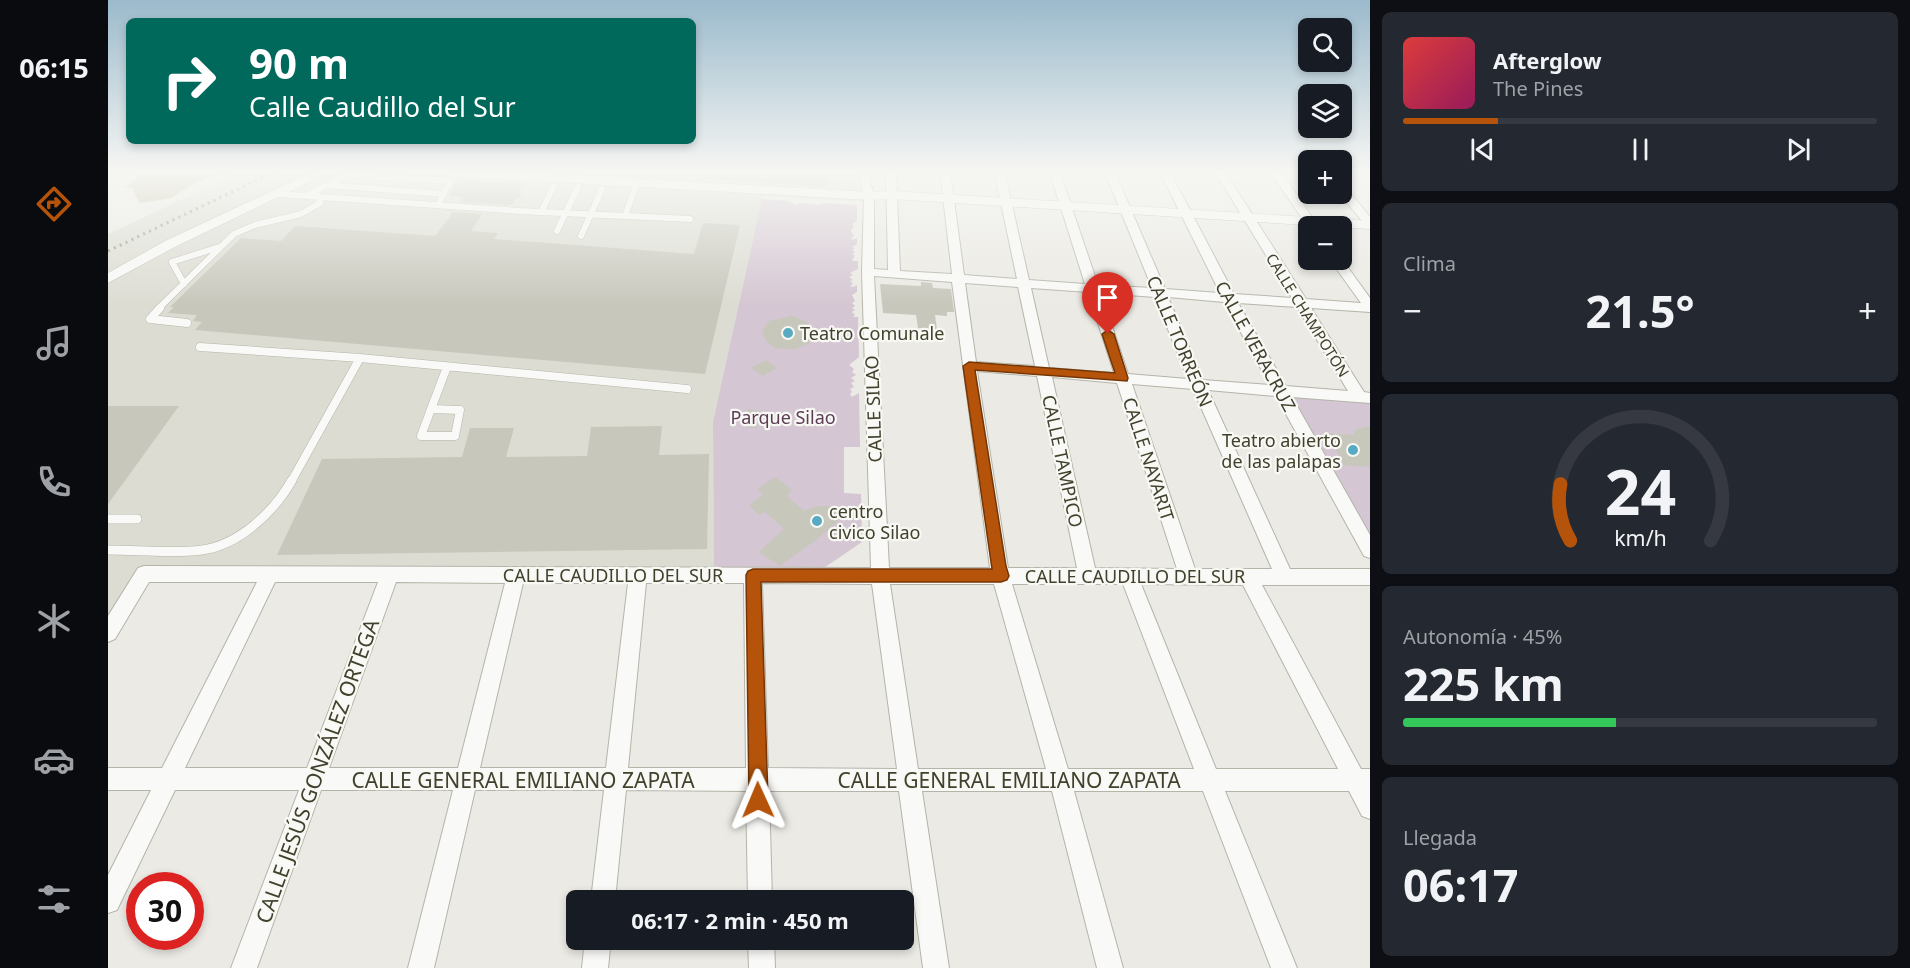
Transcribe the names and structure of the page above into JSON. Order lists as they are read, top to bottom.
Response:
{
  "streets": {
    "street": [
      "CALLE CHAMPOTÓN",
      "CALLE TORREÓN",
      "CALLE VERACRUZ",
      "CALLE SILAO",
      "CALLE NAYARIT",
      "CALLE TAMPICO",
      "CALLE CAUDILLO DEL SUR",
      "CALLE JESÚS GONZÁLEZ ORTEGA",
      "CALLE GENERAL EMILIANO ZAPATA"
    ]
  },
  "crossings": [
    ["CALLE TORREÓN", "CALLE CAUDILLO DEL SUR"],
    ["CALLE SILAO", "CALLE CAUDILLO DEL SUR"],
    ["CALLE SILAO", "CALLE GENERAL EMILIANO ZAPATA"],
    ["CALLE NAYARIT", "CALLE CAUDILLO DEL SUR"],
    ["CALLE TAMPICO", "CALLE CAUDILLO DEL SUR"],
    ["CALLE CAUDILLO DEL SUR", "CALLE JESÚS GONZÁLEZ ORTEGA"],
    ["CALLE JESÚS GONZÁLEZ ORTEGA", "CALLE GENERAL EMILIANO ZAPATA"]
  ],
  "parks": ["Parque Silao"],
  "places": ["Teatro Comunale", "Teatro abierto de las palapas", "centro civico Silao"],
  "page": {
    "tabs": "06:15",
    "map_buttons": ["+", "−"],
    "turn": ["90 m", "Calle Caudillo del Sur"],
    "song": ["Afterglow", "The Pines"],
    "tile": [
      "Clima",
      ["Autonomía · 45%", "225 km"],
      ["Llegada", "06:17"]
    ],
    "heat": ["−", "21.5°", "+"],
    "limit": "30",
    "trip": "06:17 · 2 min · 450 m",
    "gauge": ["24", "km/h"]
  }
}
